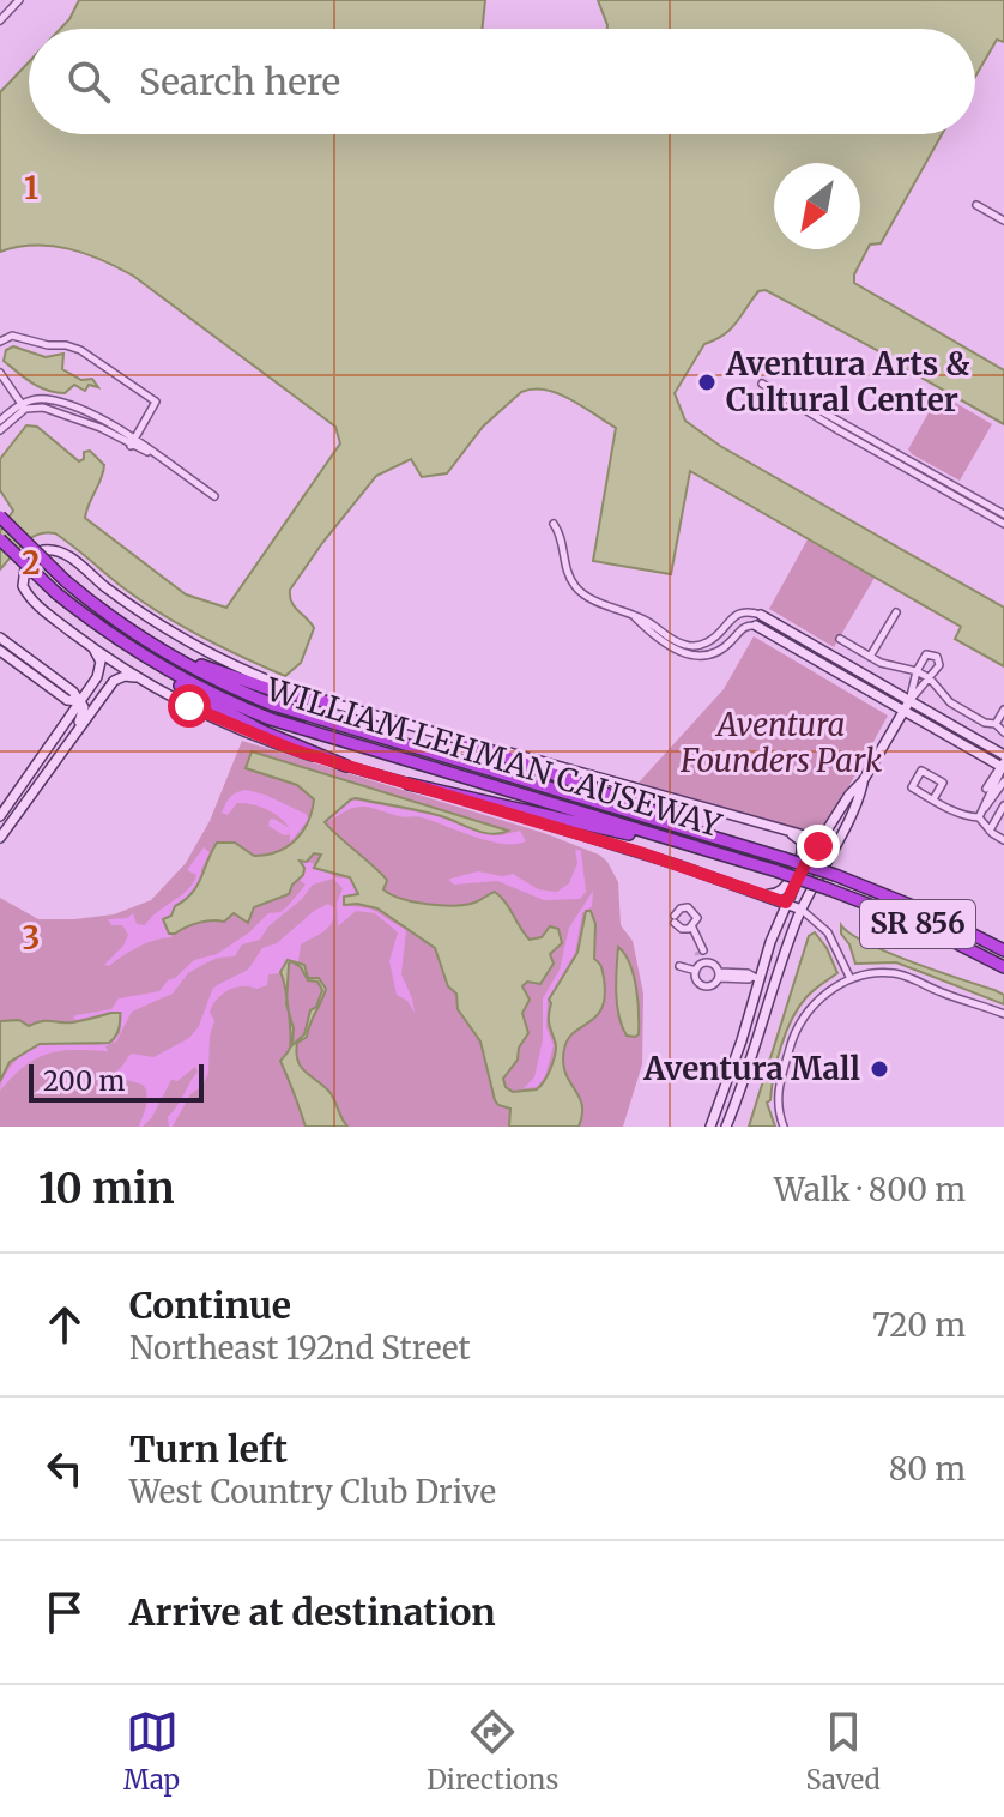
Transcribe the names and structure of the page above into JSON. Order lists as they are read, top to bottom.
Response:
{
  "streets": {
    "highway": ["WILLIAM LEHMAN CAUSEWAY", "SR 856"]
  },
  "parks": ["Aventura Founders Park"],
  "places": ["Aventura Arts & Cultural Center", "Aventura Mall"],
  "scale_bar": "200 m",
  "north": "bottom left",
  "page": {
    "search": "Search here",
    "scale": "200 m",
    "heading": ["10 min", "Walk · 800 m"],
    "list": [
      ["Continue", "Northeast 192nd Street", "720 m"],
      ["Turn left", "West Country Club Drive", "80 m"],
      "Arrive at destination"
    ],
    "nav": ["Map", "Directions", "Saved"]
  },
  "grid": {
    "rows": ["1", "2", "3"]
  }
}
